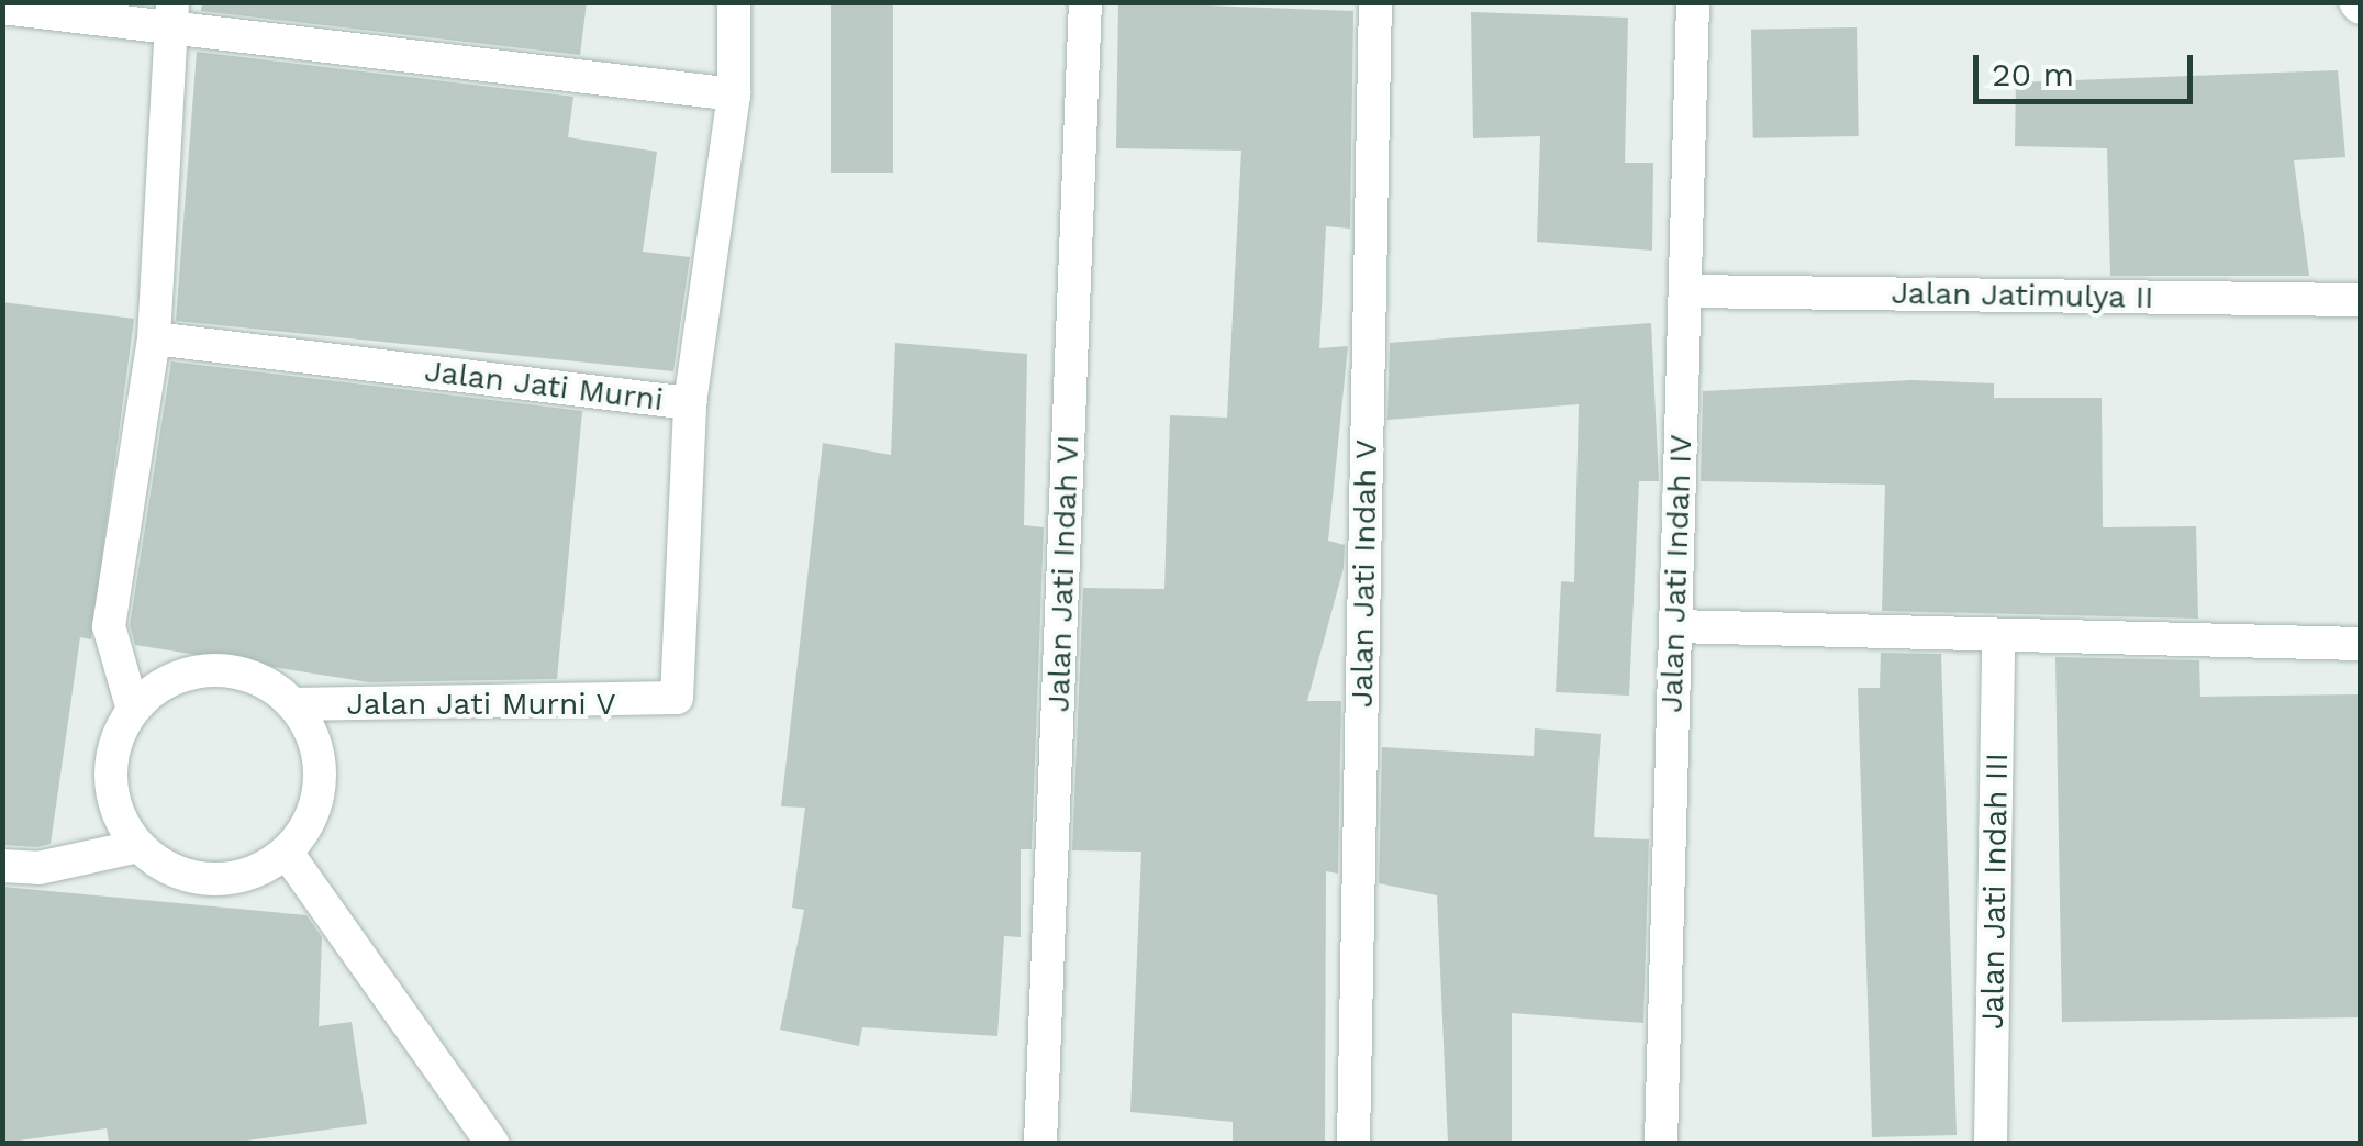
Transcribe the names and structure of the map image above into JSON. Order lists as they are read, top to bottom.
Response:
{
  "streets": {
    "street": [
      "Jalan Jatimulya II",
      "Jalan Jati Murni",
      "Jalan Jati Indah VI",
      "Jalan Jati Indah V",
      "Jalan Jati Indah IV",
      "Jalan Jati Murni V",
      "Jalan Jati Indah III"
    ]
  },
  "crossings": [
    ["Jalan Jatimulya II", "Jalan Jati Indah IV"],
    ["Jalan Jati Murni", "Jalan Jati Murni V"]
  ],
  "scale_bar": "20 m"
}
